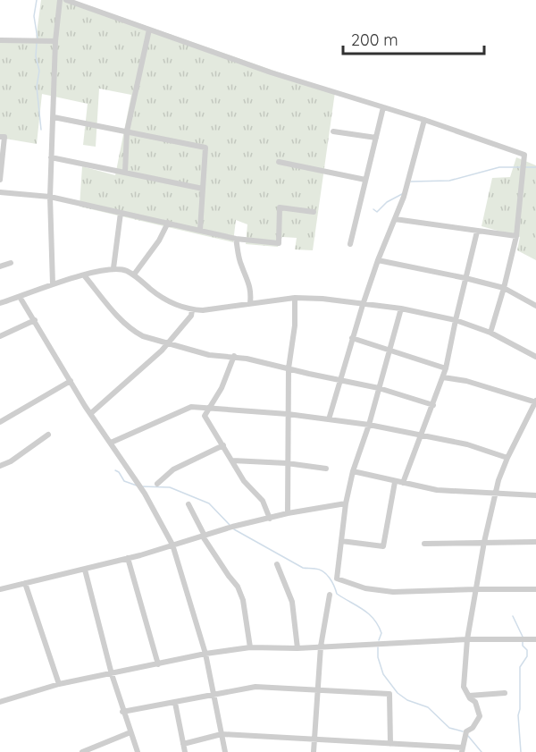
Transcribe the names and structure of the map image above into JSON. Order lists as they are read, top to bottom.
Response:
{
  "scale_bar": "200 m"
}
